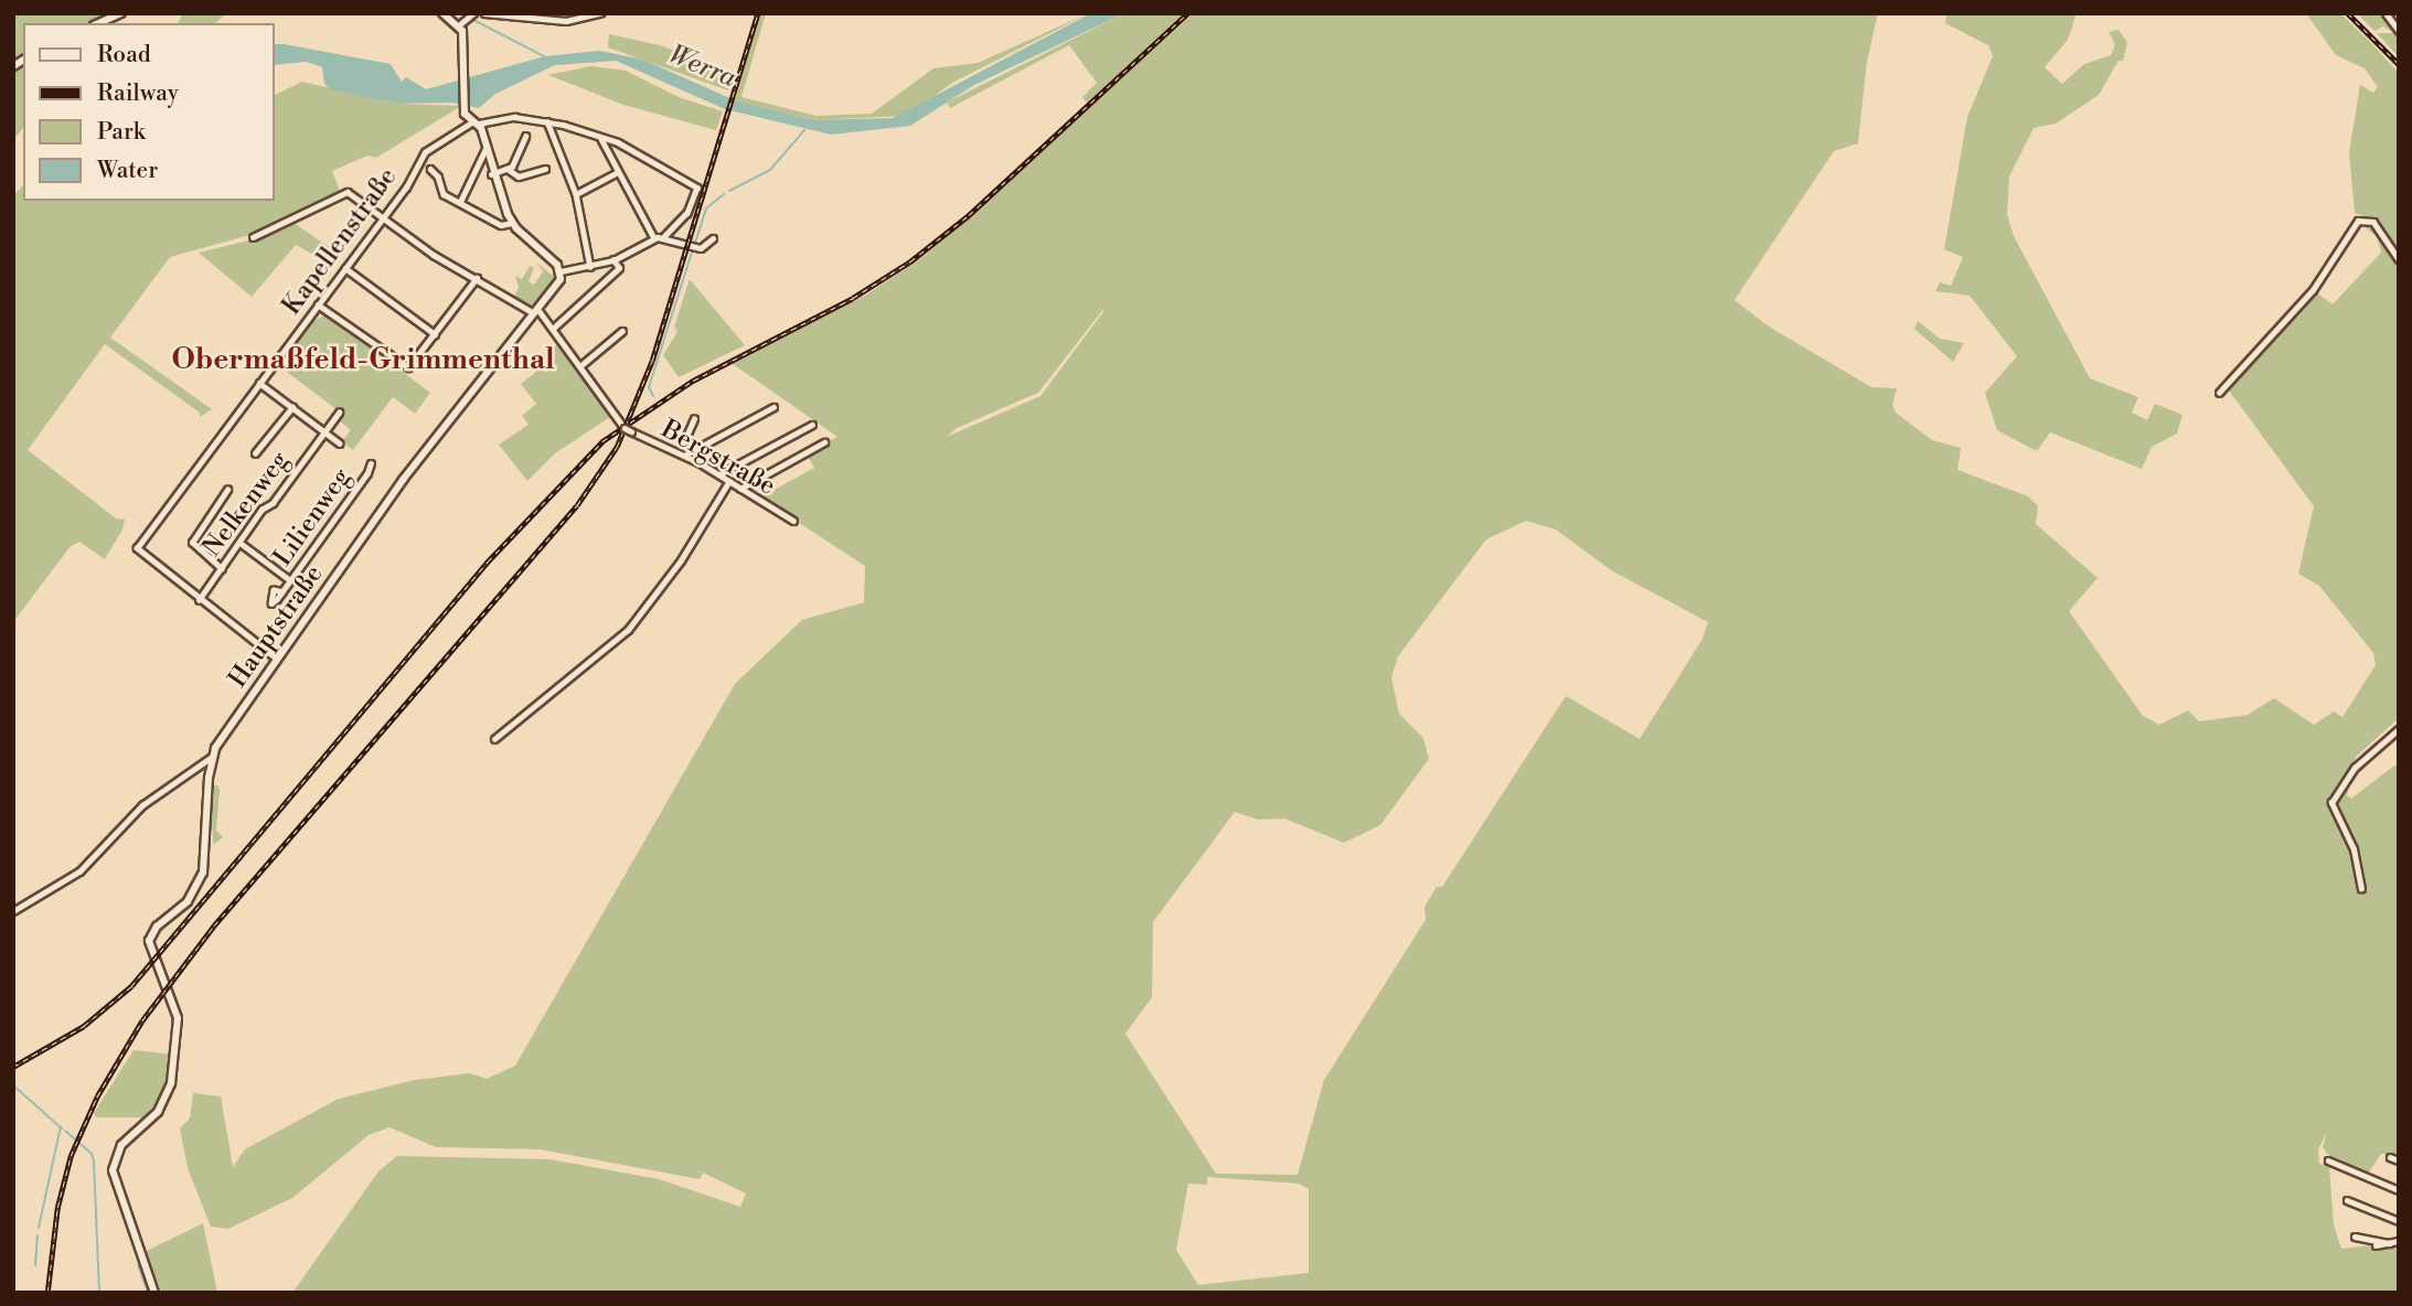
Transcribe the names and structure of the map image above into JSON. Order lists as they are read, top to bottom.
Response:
{
  "streets": {
    "main road": ["Hauptstraße"],
    "street": [
      "Kapellenstraße",
      "Bergstraße",
      "Nelkenweg",
      "Lilienweg"
    ]
  },
  "crossings": [
    ["Kapellenstraße", "Nelkenweg"]
  ],
  "districts": ["Obermaßfeld-Grimmenthal"],
  "water": ["Werra"],
  "legend": [
    "Road",
    "Railway",
    "Park",
    "Water"
  ]
}
